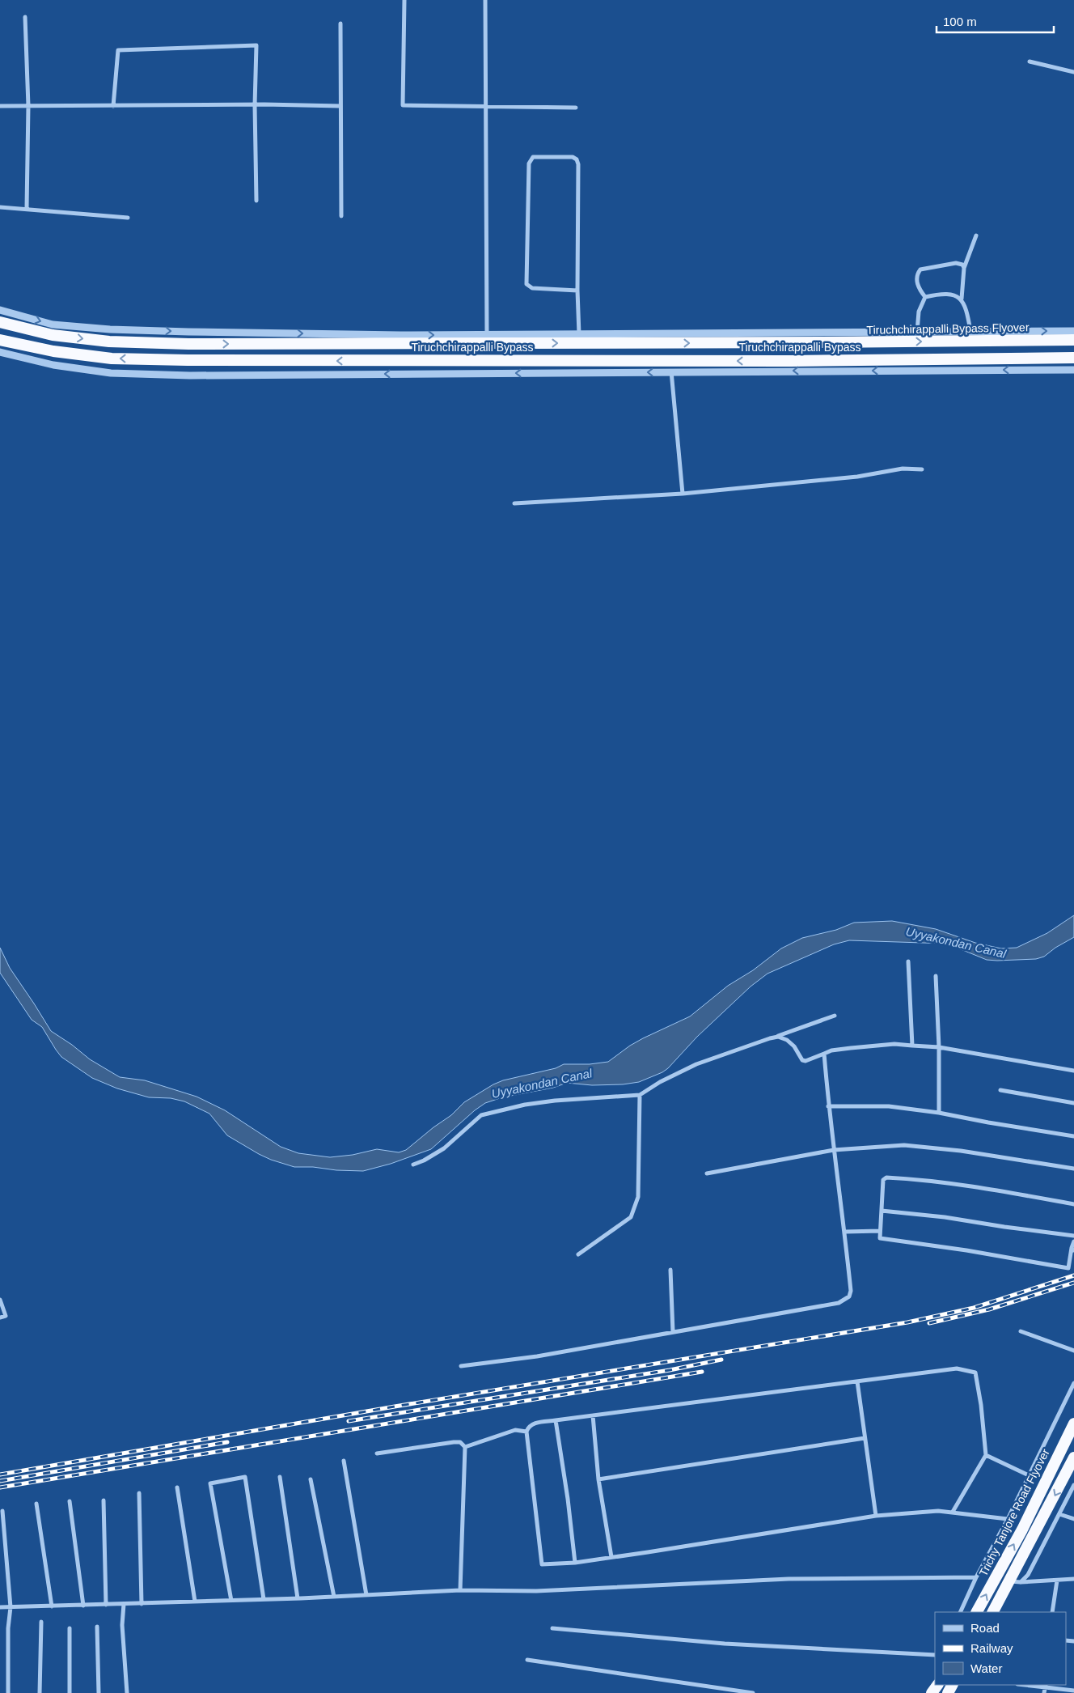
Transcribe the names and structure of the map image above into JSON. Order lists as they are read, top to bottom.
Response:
{
  "streets": {
    "highway": ["Tiruchchirappalli Bypass Flyover", "Tiruchchirappalli Bypass", "Trichy Tanjore Road Flyover"]
  },
  "crossings": [
    ["Tiruchchirappalli Bypass Flyover", "Tiruchchirappalli Bypass"]
  ],
  "one_way": ["Tiruchchirappalli Bypass Flyover"],
  "water": ["Uyyakondan Canal"],
  "legend": ["Road", "Railway", "Water"],
  "scale_bar": "100 m"
}
